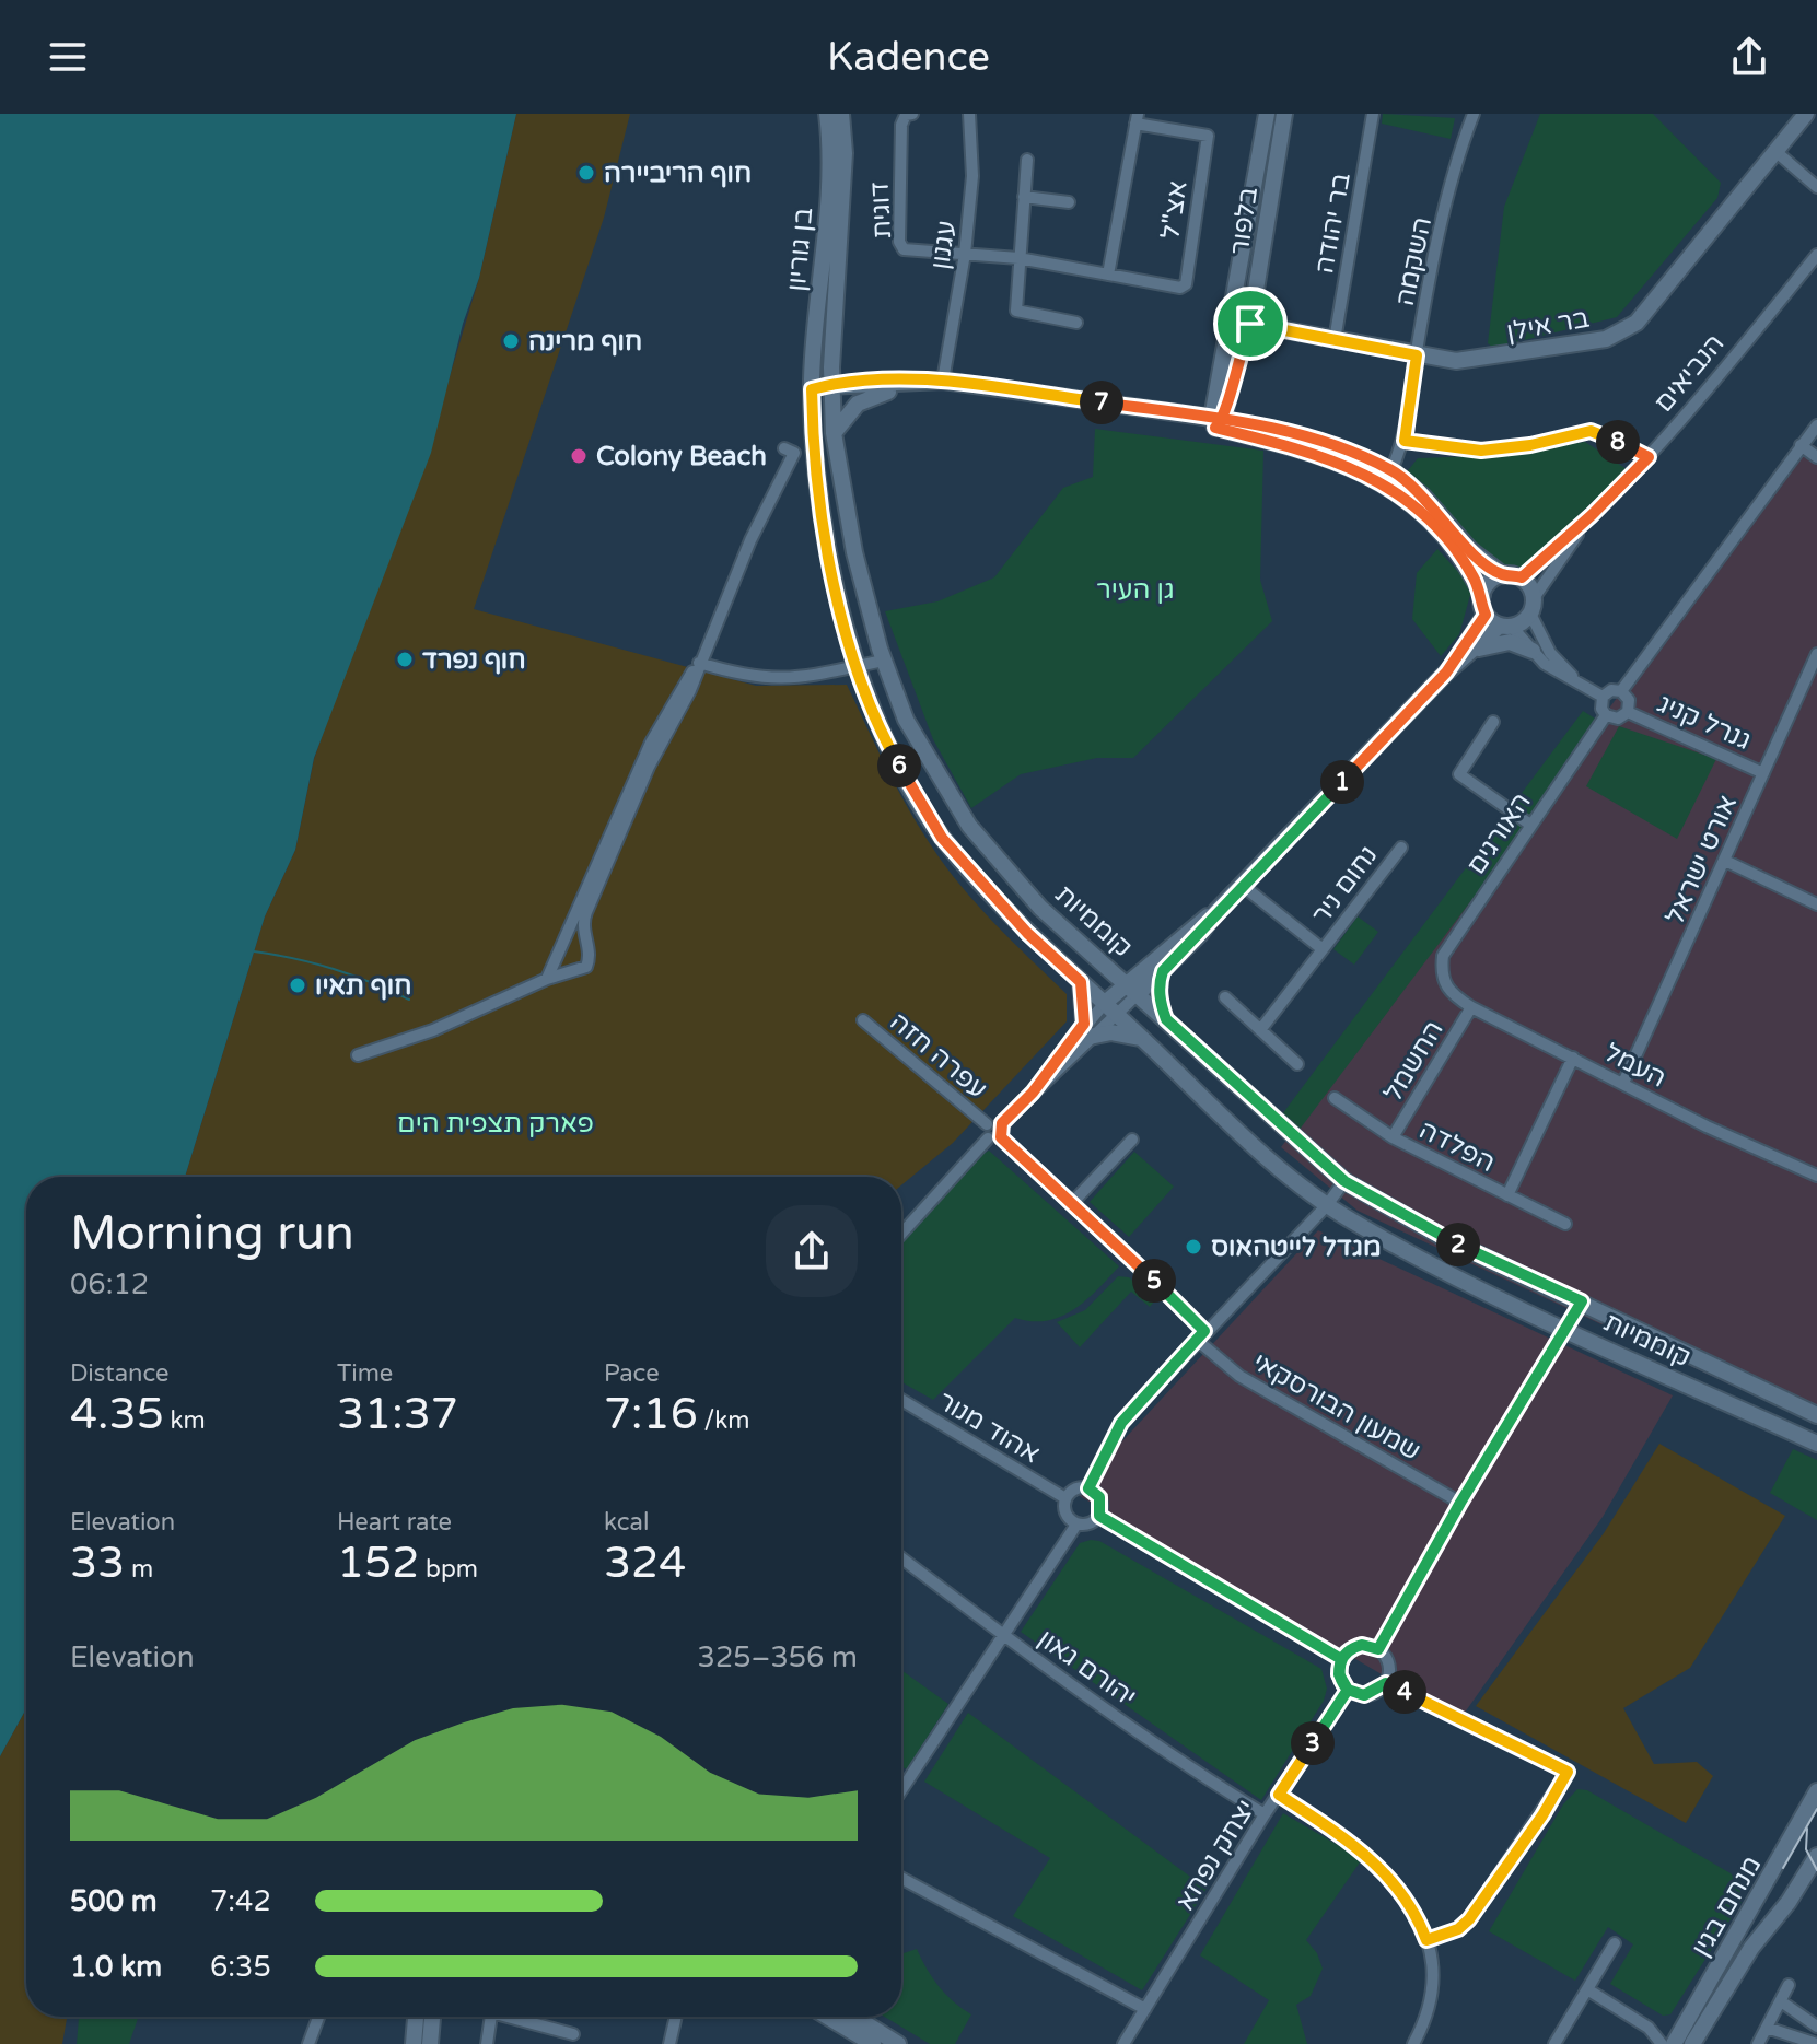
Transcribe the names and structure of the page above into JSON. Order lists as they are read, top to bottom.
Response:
{
  "streets": {
    "street": [
      "דוגית",
      "אצ\"ל",
      "בלפור",
      "בר יהודה",
      "עגנון",
      "בן גוריון",
      "השקמה",
      "בר אילן",
      "הנביאים",
      "גנרל קניג",
      "האורגים",
      "אורט ישראל",
      "נחום ניר",
      "קוממיות",
      "עפרה חזה",
      "החשמל",
      "העמל",
      "הפלדה",
      "שמעון הבורסקאי",
      "אהוד מנור",
      "יהורם גאון",
      "יצחק נפחא",
      "מנחם בגין"
    ]
  },
  "crossings": [
    ["דוגית", "עגנון"],
    ["בלפור", "בר אילן"],
    ["בר יהודה", "בר אילן"],
    ["בן גוריון", "קוממיות"],
    ["השקמה", "בר אילן"],
    ["גנרל קניג", "האורגים"],
    ["גנרל קניג", "אורט ישראל"],
    ["האורגים", "העמל"],
    ["אורט ישראל", "העמל"],
    ["החשמל", "העמל"],
    ["החשמל", "הפלדה"],
    ["יהורם גאון", "יצחק נפחא"]
  ],
  "parks": ["גן העיר", "פארק תצפית הים"],
  "places": [
    "חוף הריביירה",
    "חוף מרינה",
    "Colony Beach",
    "חוף נפרד",
    "חוף תאיו",
    "מגדל לייטהאוס"
  ],
  "page": {
    "header": "Kadence",
    "pins": [
      "7",
      "8",
      "6",
      "1",
      "2",
      "5",
      "4",
      "3"
    ],
    "heading": ["Morning run", "06:12"],
    "stats": [
      ["Distance", "4.35 km"],
      ["Time", "31:37"],
      ["Pace", "7:16 /km"],
      ["Elevation", "33 m"],
      ["Heart rate", "152 bpm"],
      ["kcal", "324"]
    ],
    "chart": ["Elevation", "325–356 m"],
    "list": [
      {
        "name": "500 m",
        "note": "7:42"
      },
      {
        "name": "1.0 km",
        "note": "6:35"
      }
    ]
  }
}
